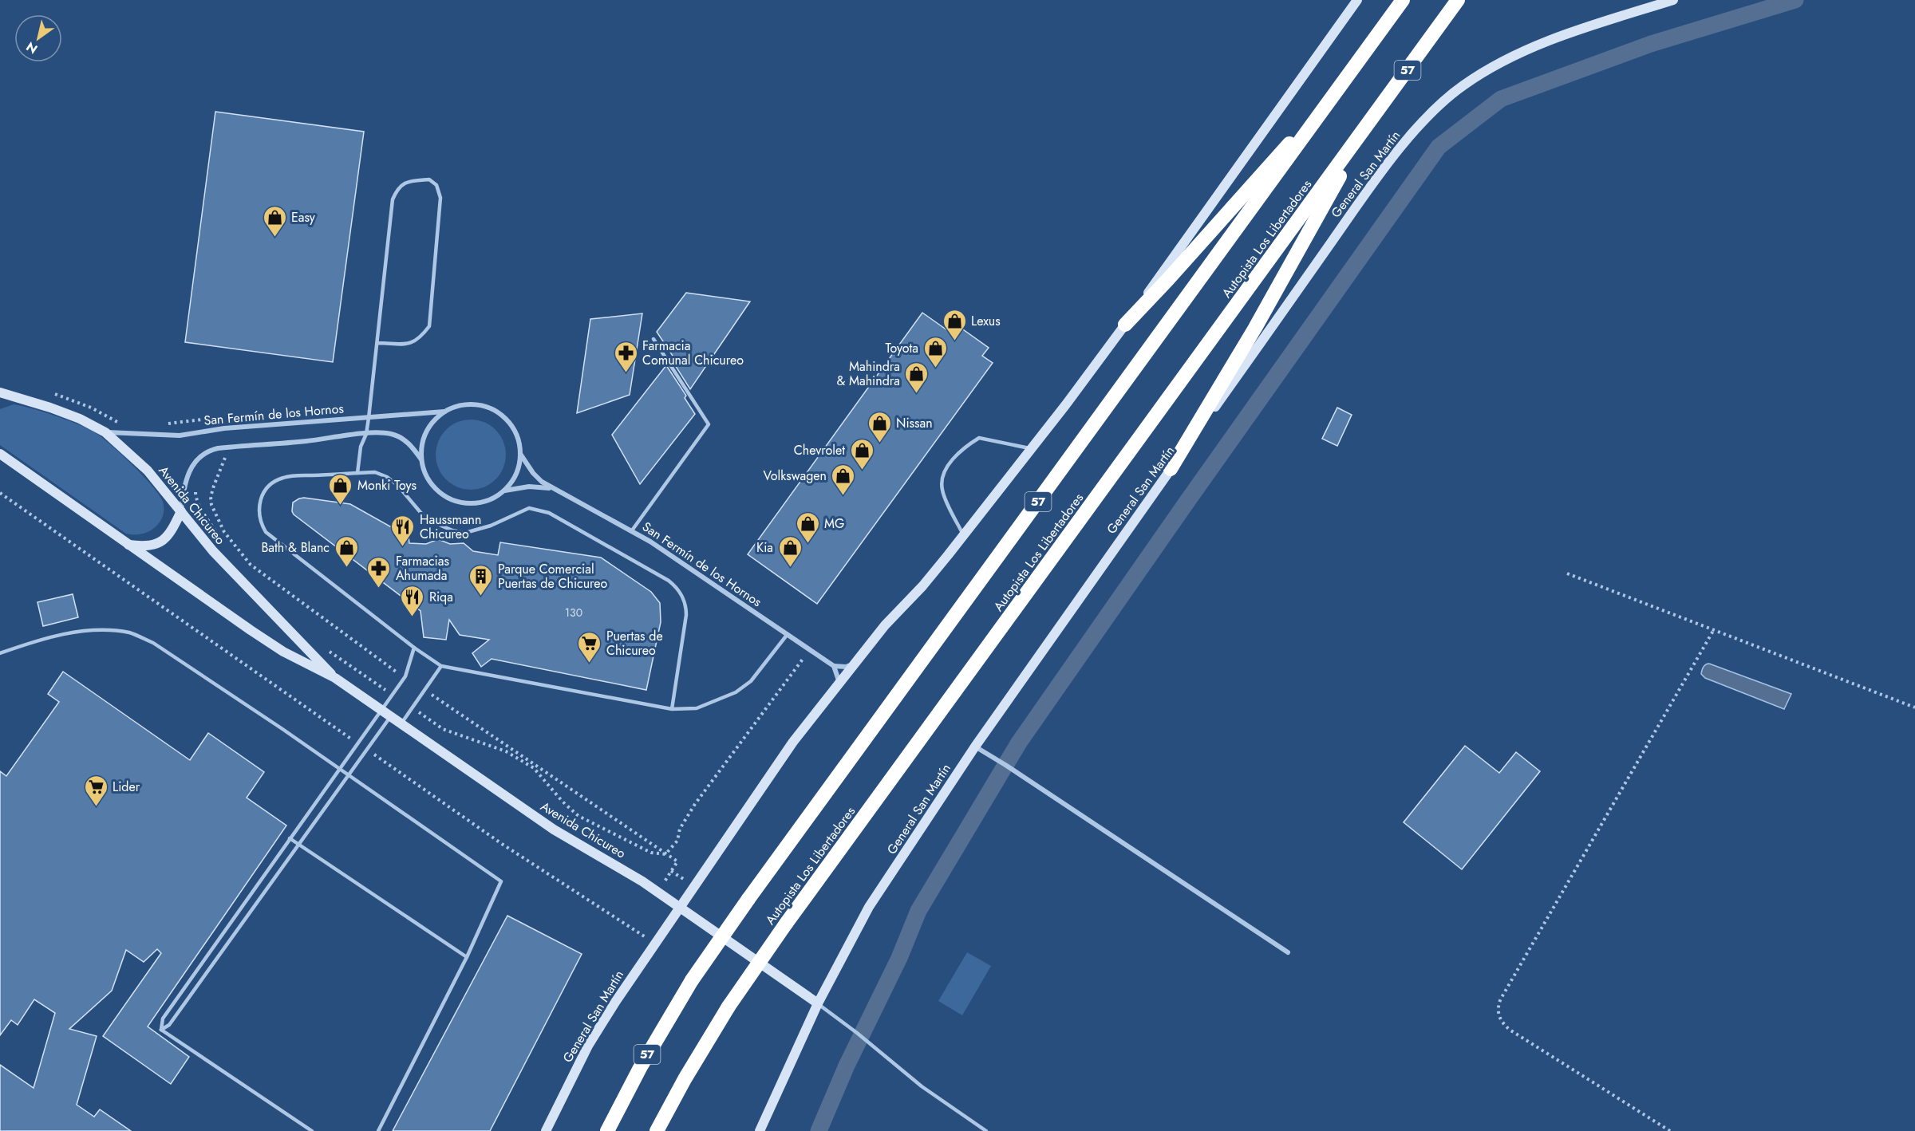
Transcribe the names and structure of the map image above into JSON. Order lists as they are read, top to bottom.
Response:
{
  "streets": {
    "highway": ["57", "Autopista Los Libertadores"],
    "main road": ["General San Martín", "Avenida Chicureo"],
    "street": ["San Fermín de los Hornos"]
  },
  "crossings": [
    ["General San Martín", "Avenida Chicureo"],
    ["San Fermín de los Hornos", "Avenida Chicureo"]
  ],
  "places": {
    "shop": [
      "Easy",
      "Lexus",
      "Toyota",
      "Mahindra & Mahindra",
      "Nissan",
      "Chevrolet",
      "Volkswagen",
      "Monki Toys",
      "MG",
      "Bath & Blanc",
      "Kia"
    ],
    "pharmacy": ["Farmacia Comunal Chicureo", "Farmacias Ahumada"],
    "restaurant": ["Haussmann Chicureo", "Riqa"],
    "building": ["Parque Comercial Puertas de Chicureo"],
    "supermarket": ["Puertas de Chicureo", "Lider"]
  },
  "house_numbers": ["130"],
  "north": "bottom left"
}
